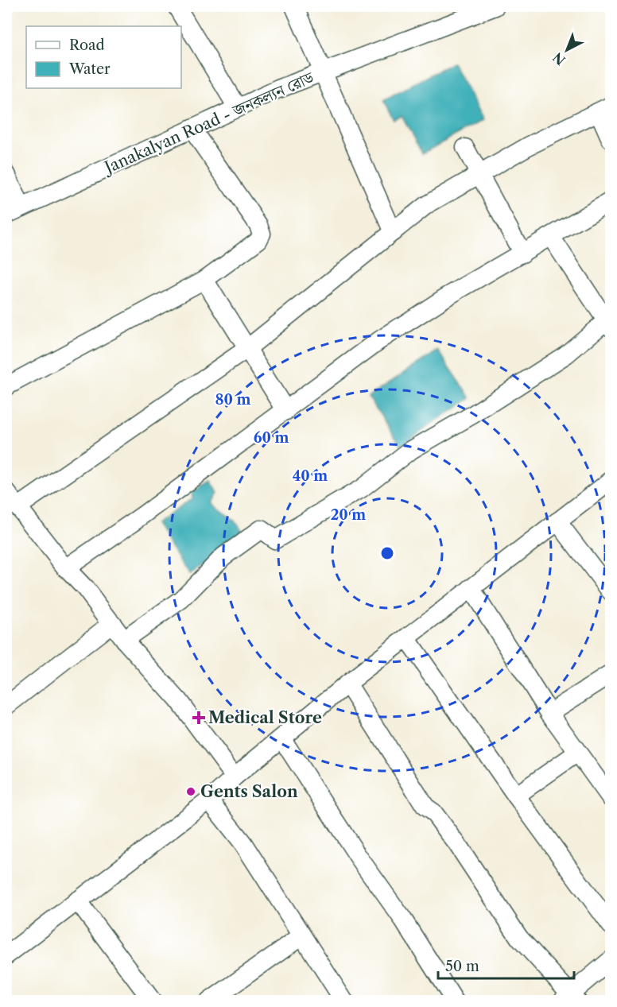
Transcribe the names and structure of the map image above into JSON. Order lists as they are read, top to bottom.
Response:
{
  "streets": {
    "street": ["Janakalyan Road - জনকল্যন রোড"]
  },
  "places": {
    "health": ["Medical Store"],
    "other": ["Gents Salon"]
  },
  "legend": ["Road", "Water"],
  "scale_bar": "50 m",
  "north": "bottom left",
  "rings": [
    "80 m",
    "60 m",
    "40 m",
    "20 m"
  ]
}
